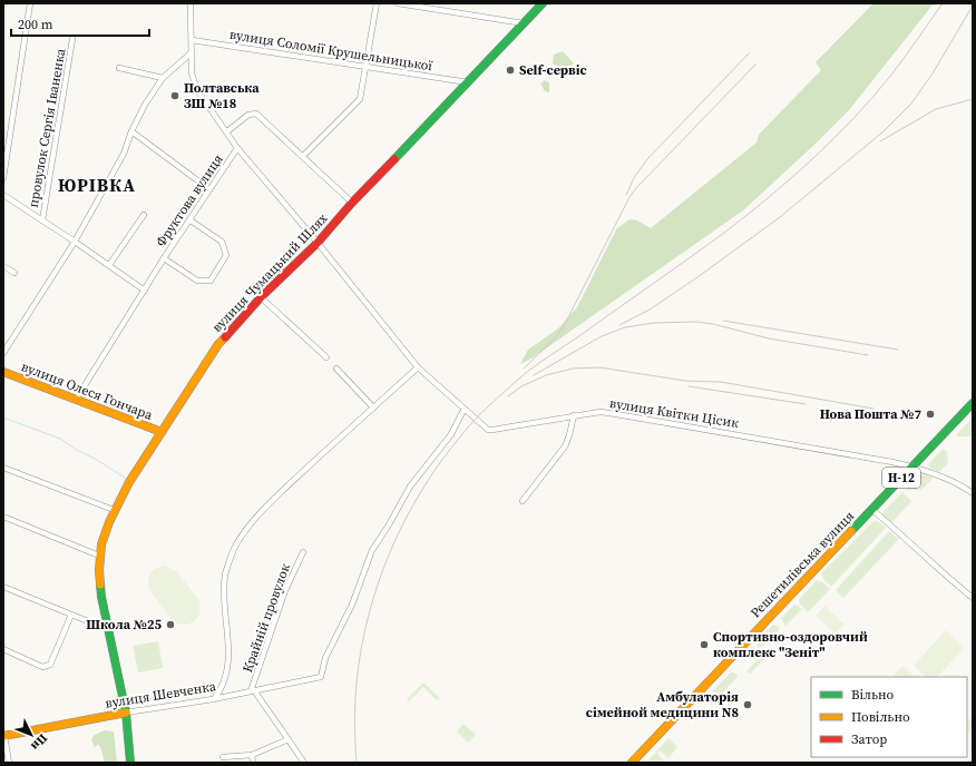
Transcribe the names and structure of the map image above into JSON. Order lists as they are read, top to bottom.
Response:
{
  "streets": {
    "main road": [
      "вулиця Чумацький Шлях",
      "вулиця Олеся Гончара",
      "Н-12",
      "Решетилівська вулиця",
      "вулиця Шевченка"
    ],
    "street": [
      "вулиця Соломії Крушельницької",
      "провулок Сергія Іваненка",
      "Фруктова вулиця",
      "вулиця Квітки Цісик",
      "Крайній провулок"
    ]
  },
  "crossings": [
    ["вулиця Соломії Крушельницької", "Фруктова вулиця"],
    ["вулиця Соломії Крушельницької", "вулиця Чумацький Шлях"],
    ["Фруктова вулиця", "вулиця Олеся Гончара"],
    ["Фруктова вулиця", "вулиця Квітки Цісик"],
    ["вулиця Чумацький Шлях", "вулиця Олеся Гончара"],
    ["вулиця Чумацький Шлях", "вулиця Квітки Цісик"],
    ["вулиця Чумацький Шлях", "вулиця Шевченка"],
    ["вулиця Квітки Цісик", "Решетилівська вулиця"],
    ["вулиця Квітки Цісик", "вулиця Шевченка"],
    ["Крайній провулок", "вулиця Шевченка"]
  ],
  "districts": ["ЮРІВКА"],
  "places": [
    "Self-сервіс",
    "Полтавська ЗШ №18",
    "Нова Пошта №7",
    "Школа №25",
    "Спортивно-оздоровчий комплекс \"Зеніт\"",
    "Амбулаторія сімейной медицини N8"
  ],
  "legend": ["Вільно", "Повільно", "Затор"],
  "scale_bar": "200 m",
  "north": "bottom right"
}
